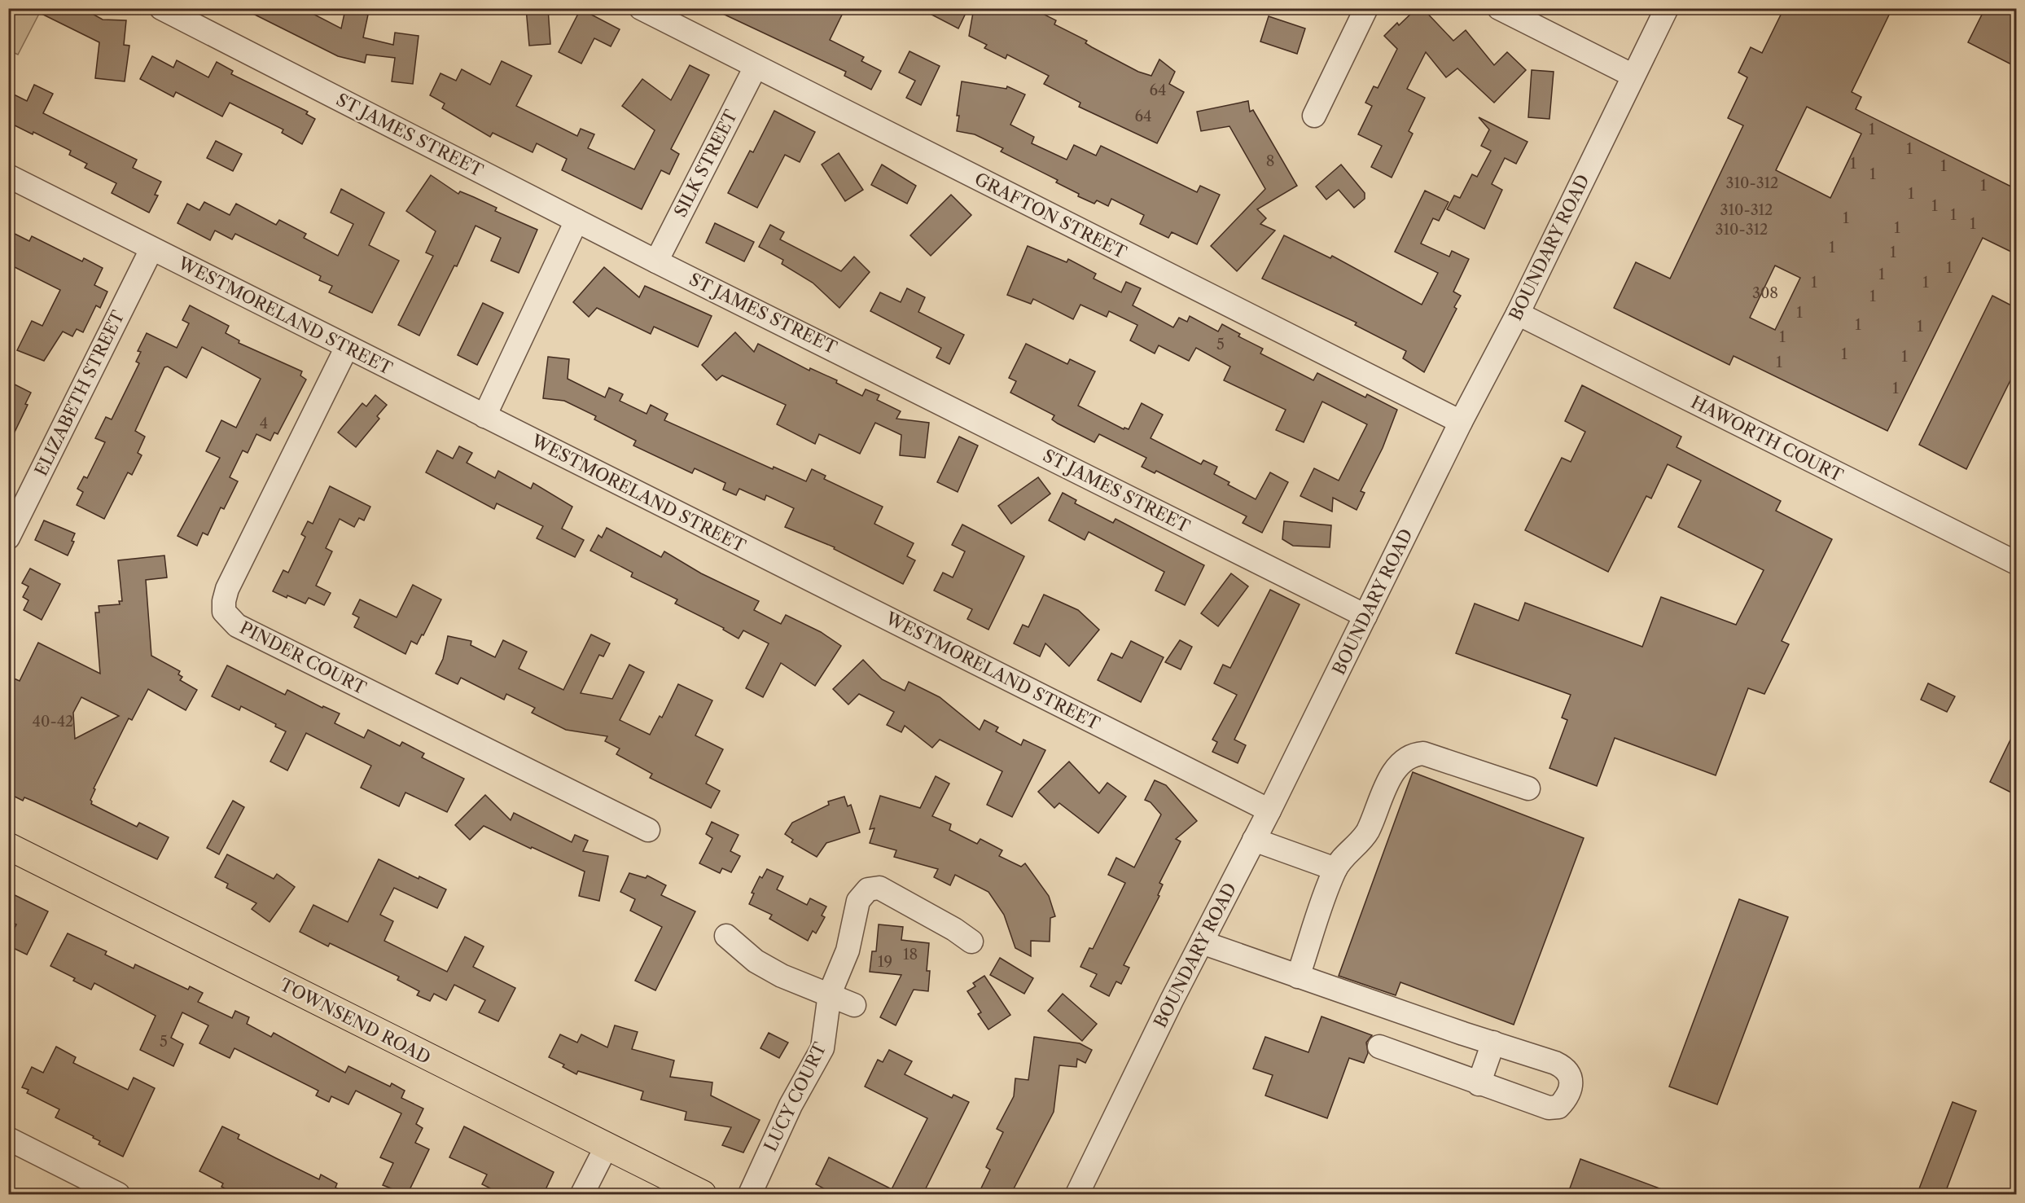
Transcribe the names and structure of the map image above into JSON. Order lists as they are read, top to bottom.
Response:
{
  "streets": {
    "main road": ["TOWNSEND ROAD"],
    "street": [
      "ST JAMES STREET",
      "SILK STREET",
      "GRAFTON STREET",
      "BOUNDARY ROAD",
      "WESTMORELAND STREET",
      "ELIZABETH STREET",
      "HAWORTH COURT",
      "PINDER COURT",
      "LUCY COURT"
    ]
  },
  "crossings": [
    ["ST JAMES STREET", "SILK STREET"],
    ["ST JAMES STREET", "BOUNDARY ROAD"],
    ["SILK STREET", "GRAFTON STREET"],
    ["GRAFTON STREET", "BOUNDARY ROAD"],
    ["BOUNDARY ROAD", "WESTMORELAND STREET"],
    ["BOUNDARY ROAD", "HAWORTH COURT"],
    ["WESTMORELAND STREET", "ELIZABETH STREET"],
    ["WESTMORELAND STREET", "PINDER COURT"]
  ],
  "house_numbers": [
    "64",
    "64",
    "1",
    "1",
    "8",
    "1",
    "1",
    "1",
    "310-312",
    "1",
    "1",
    "1",
    "310-312",
    "1",
    "1",
    "1",
    "1",
    "310-312",
    "1",
    "1",
    "1",
    "1",
    "1",
    "1",
    "308",
    "1",
    "1",
    "1",
    "1",
    "1",
    "5",
    "1",
    "1",
    "1",
    "1",
    "4",
    "40-42",
    "18",
    "19",
    "5"
  ]
}
